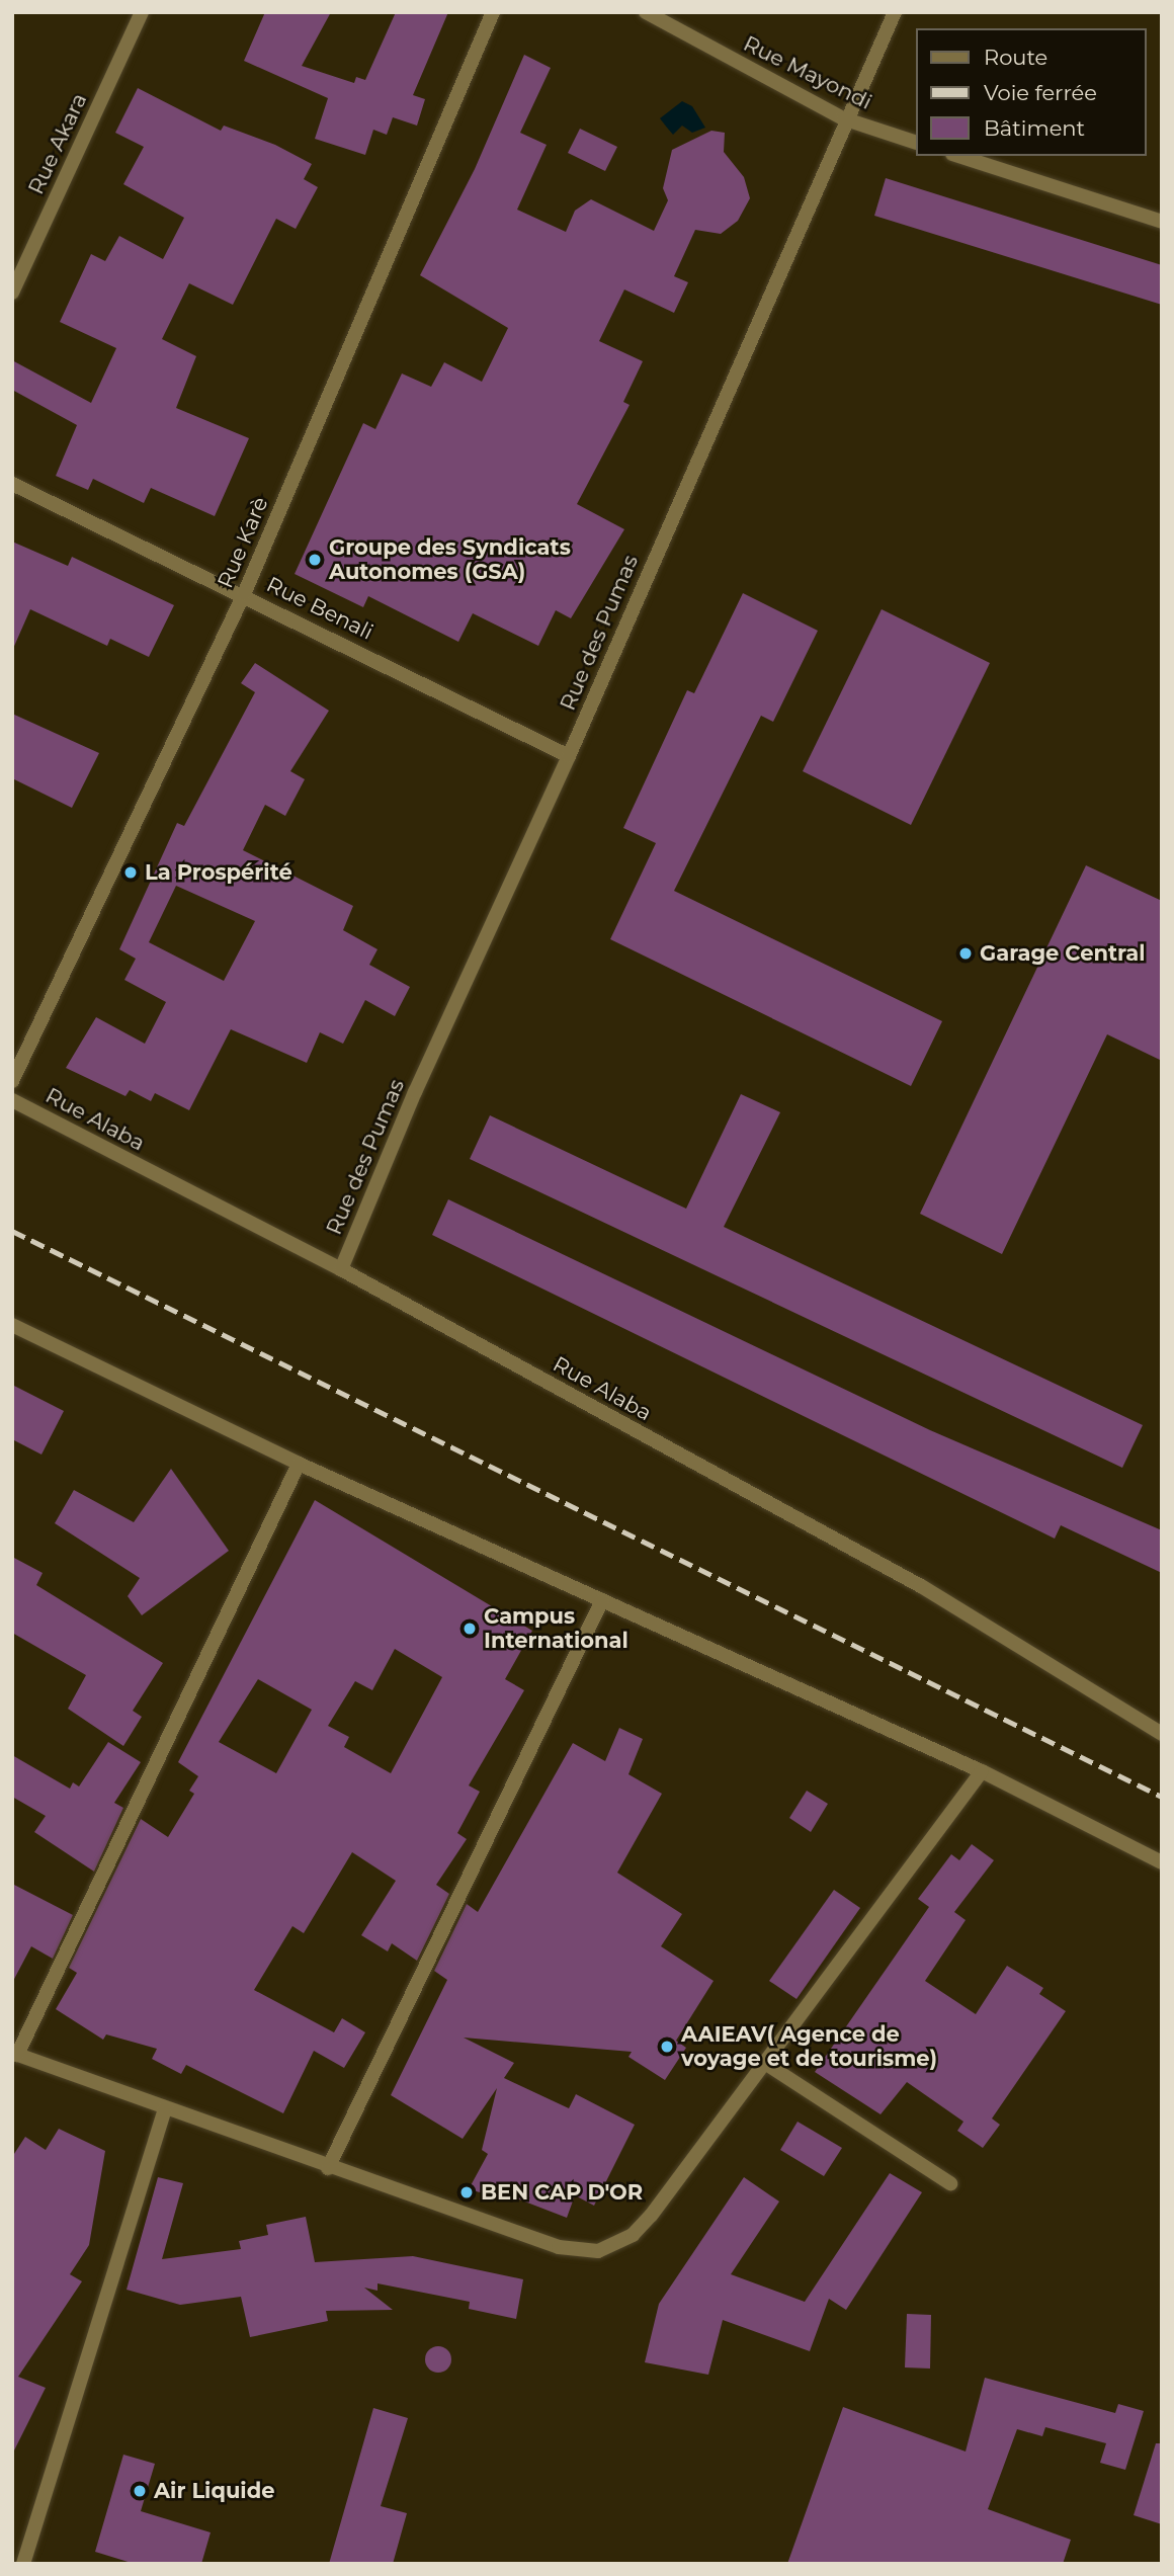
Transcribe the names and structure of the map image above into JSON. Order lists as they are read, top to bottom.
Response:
{
  "streets": {
    "street": [
      "Rue Mayondi",
      "Rue Akara",
      "Rue Karè",
      "Rue Benali",
      "Rue des Pumas",
      "Rue Alaba"
    ]
  },
  "crossings": [
    ["Rue Mayondi", "Rue des Pumas"],
    ["Rue Karè", "Rue Benali"],
    ["Rue Benali", "Rue des Pumas"],
    ["Rue des Pumas", "Rue Alaba"]
  ],
  "places": [
    "Groupe des Syndicats Autonomes (GSA)",
    "La Prospérité",
    "Garage Central",
    "Campus International",
    "AAIEAV( Agence de voyage et de tourisme)",
    "BEN CAP D'OR",
    "Air Liquide"
  ],
  "legend": ["Route", "Voie ferrée", "Bâtiment"]
}
